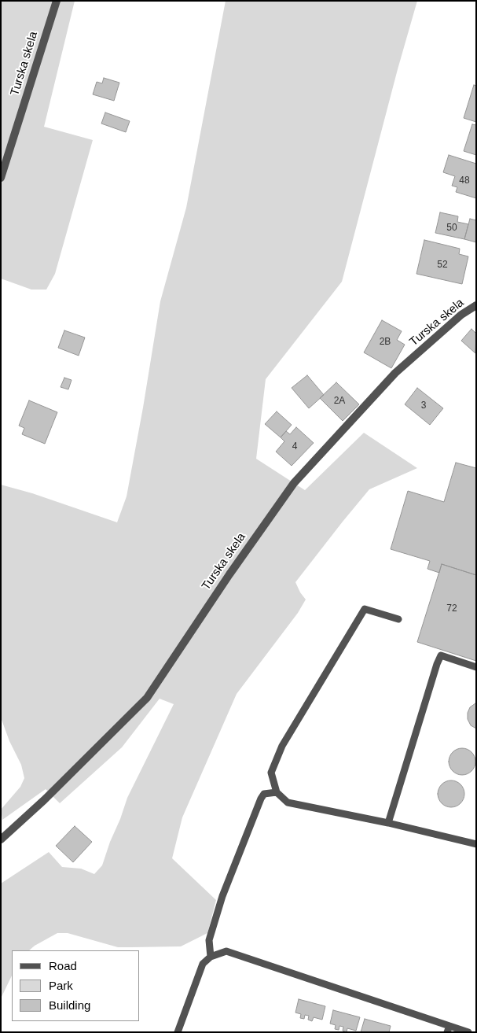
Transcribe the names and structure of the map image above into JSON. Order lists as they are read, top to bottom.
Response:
{
  "streets": {
    "street": ["Turska skela"]
  },
  "house_numbers": [
    "48",
    "50",
    "52",
    "2B",
    "2A",
    "3",
    "4",
    "72"
  ],
  "legend": ["Road", "Park", "Building"]
}
